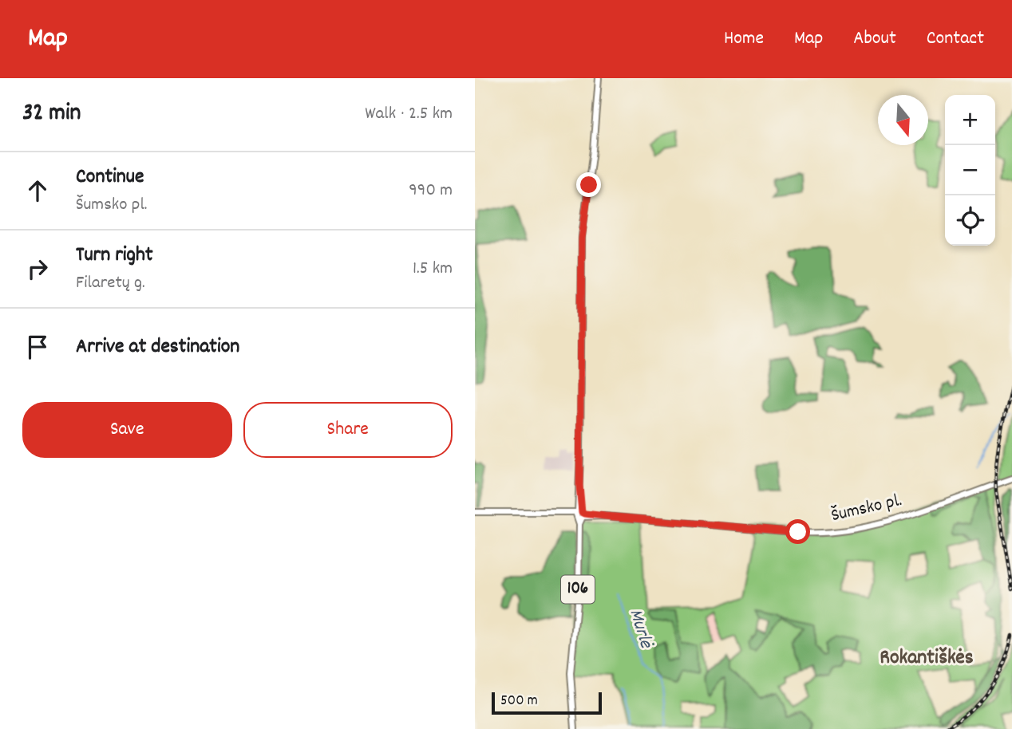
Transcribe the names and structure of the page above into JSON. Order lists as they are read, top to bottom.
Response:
{
  "streets": {
    "main road": ["Šumsko pl.", "106"]
  },
  "crossings": [
    ["Šumsko pl.", "106"]
  ],
  "districts": ["Rokantiškės"],
  "water": ["Murlė"],
  "scale_bar": "500 m",
  "north": "bottom",
  "page": {
    "header": "Map",
    "nav": [
      "Home",
      "Map",
      "About",
      "Contact"
    ],
    "heading": ["32 min", "Walk · 2.5 km"],
    "map_buttons": ["+", "−"],
    "list": [
      ["Continue", "Šumsko pl.", "990 m"],
      ["Turn right", "Filaretų g.", "1.5 km"],
      "Arrive at destination"
    ],
    "buttons": ["Save", "Share"],
    "scale": "500 m"
  }
}
